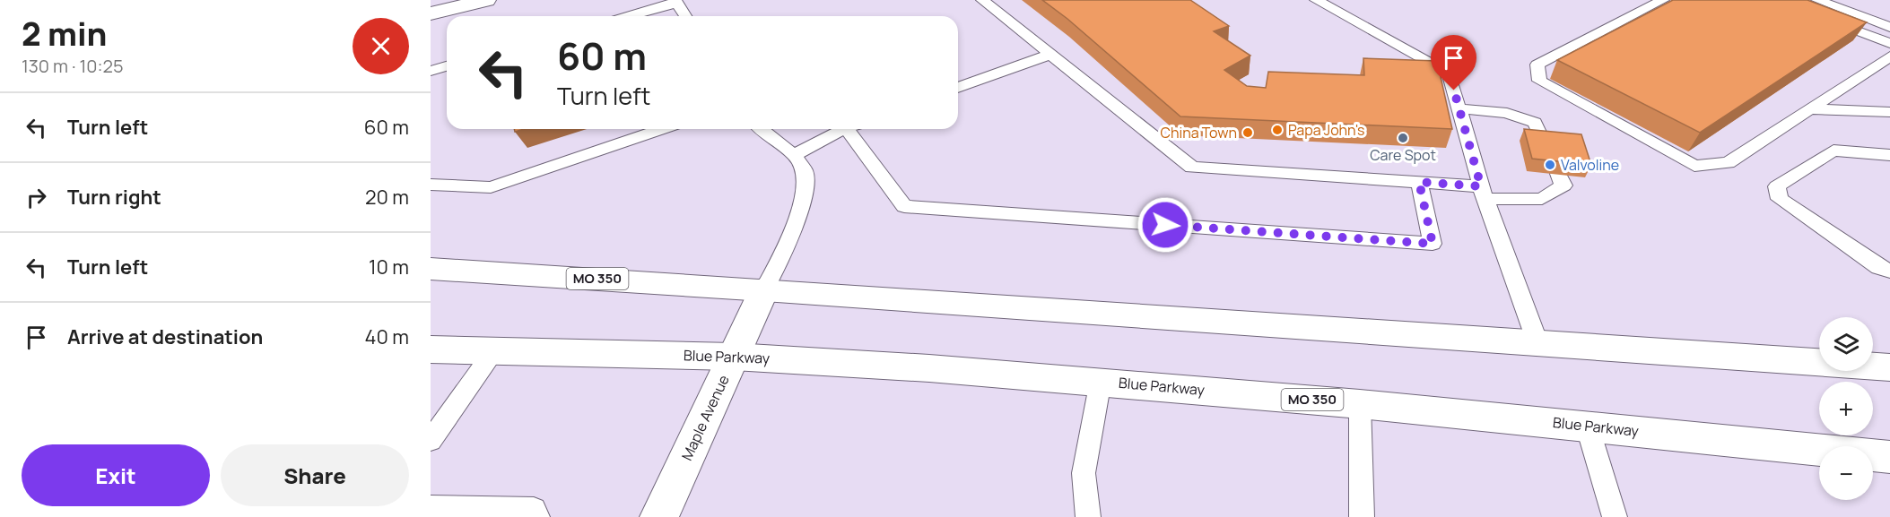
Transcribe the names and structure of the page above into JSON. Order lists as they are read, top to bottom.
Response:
{
  "streets": {
    "main road": ["MO 350", "Blue Parkway", "Maple Avenue"]
  },
  "crossings": [
    ["MO 350", "Maple Avenue"],
    ["Blue Parkway", "Maple Avenue"]
  ],
  "places": [
    "Papa John's",
    "China Town",
    "Care Spot",
    "Valvoline"
  ],
  "page": {
    "heading": ["2 min", "130 m · 10:25"],
    "turn": ["60 m", "Turn left"],
    "list": [
      {
        "name": "Turn left",
        "value": "60 m"
      },
      {
        "name": "Turn right",
        "value": "20 m"
      },
      {
        "name": "Turn left",
        "value": "10 m"
      },
      {
        "name": "Arrive at destination",
        "value": "40 m"
      }
    ],
    "map_buttons": ["+", "−"],
    "buttons": ["Exit", "Share"]
  }
}
